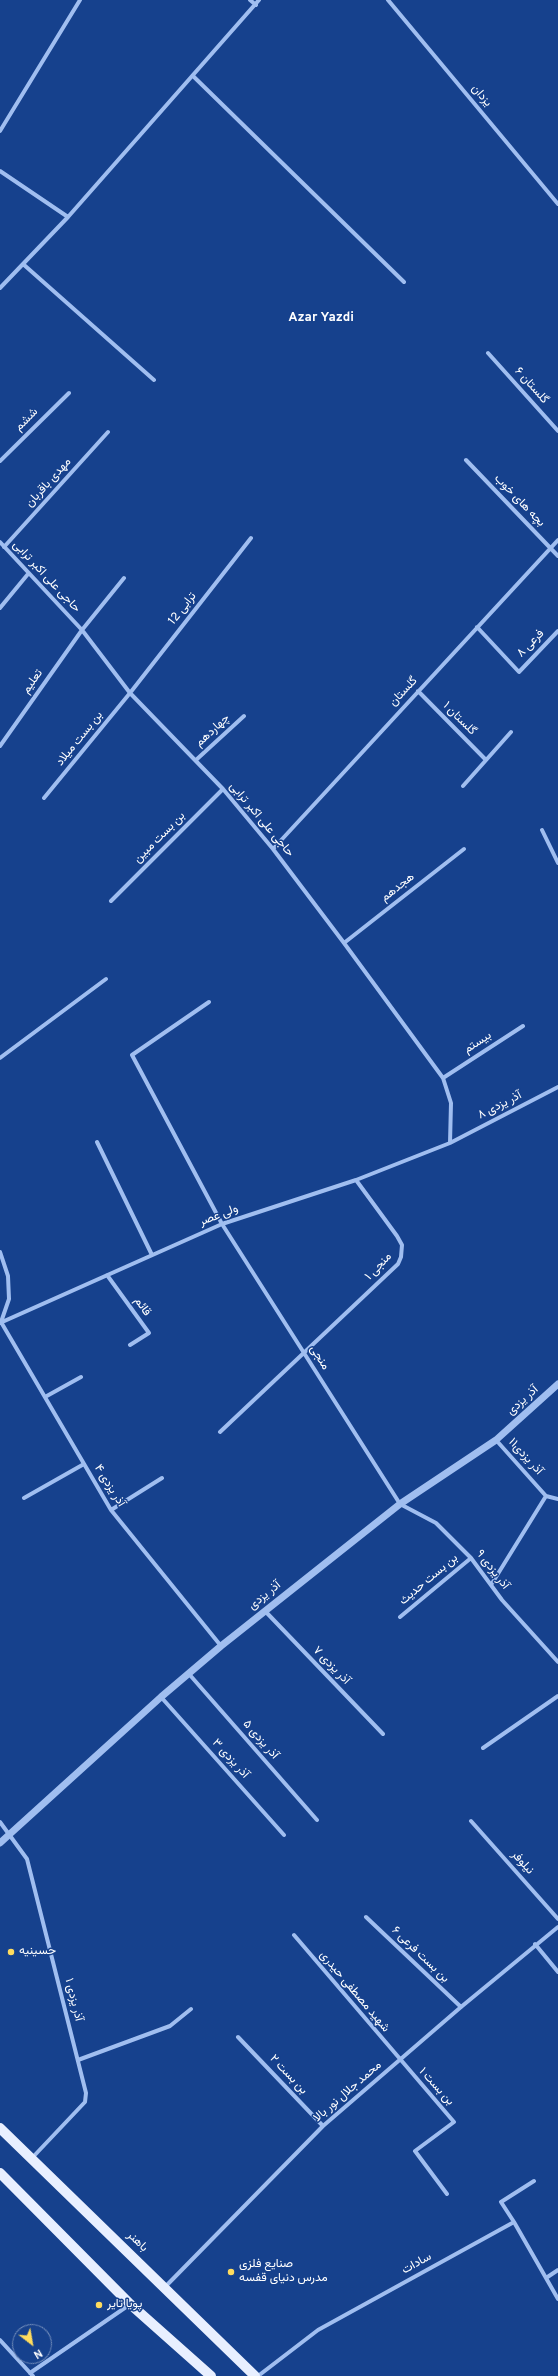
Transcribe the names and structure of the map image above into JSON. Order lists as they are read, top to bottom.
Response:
{
  "streets": {
    "main road": ["باهنر"],
    "street": [
      "یزدان",
      "گلستان ۶",
      "ششم",
      "مهدی باقربان",
      "بچه های خوب",
      "حاجی علی اکبر ترابی",
      "ترابی 12",
      "فرعی ۸",
      "تعلیم",
      "گلستان",
      "گلستان ۱",
      "چهاردهم",
      "بن بست میلاد",
      "بن بست مبین",
      "هجدهم",
      "بیستم",
      "۸ آذر یزدی",
      "ولی عصر",
      "منجی ۱",
      "قائم",
      "منجی",
      "آذر یزدی",
      "آذر یزدی۱۱",
      "۴ آذر یزدی",
      "آذر یزدی ۹",
      "بن بست حدیث",
      "آذر یزدی ۷",
      "آذر یزدی ۵",
      "آذر یزدی ۳",
      "نیلوفر",
      "بن بست فرعی ۶",
      "شهید مصطفی حیدری",
      "آذر یزدی ۱",
      "بن بست ۲",
      "بن بست ۱",
      "محمد جلال نور بالا",
      "سادات"
    ]
  },
  "crossings": [
    ["مهدی باقربان", "حاجی علی اکبر ترابی"],
    ["بچه های خوب", "گلستان"],
    ["حاجی علی اکبر ترابی", "ترابی 12"],
    ["حاجی علی اکبر ترابی", "تعلیم"],
    ["حاجی علی اکبر ترابی", "گلستان"],
    ["حاجی علی اکبر ترابی", "چهاردهم"],
    ["حاجی علی اکبر ترابی", "بن بست میلاد"],
    ["حاجی علی اکبر ترابی", "بن بست مبین"],
    ["حاجی علی اکبر ترابی", "هجدهم"],
    ["حاجی علی اکبر ترابی", "بیستم"],
    ["حاجی علی اکبر ترابی", "۸ آذر یزدی"],
    ["حاجی علی اکبر ترابی", "ولی عصر"],
    ["ترابی 12", "بن بست میلاد"],
    ["فرعی ۸", "گلستان"],
    ["گلستان", "گلستان ۱"],
    ["۸ آذر یزدی", "ولی عصر"],
    ["ولی عصر", "منجی ۱"],
    ["ولی عصر", "قائم"],
    ["ولی عصر", "منجی"],
    ["ولی عصر", "۴ آذر یزدی"],
    ["منجی ۱", "منجی"],
    ["منجی", "آذر یزدی"],
    ["منجی", "آذر یزدی ۹"],
    ["آذر یزدی", "آذر یزدی۱۱"],
    ["آذر یزدی", "۴ آذر یزدی"],
    ["آذر یزدی", "آذر یزدی ۹"],
    ["آذر یزدی", "آذر یزدی ۷"],
    ["آذر یزدی", "آذر یزدی ۵"],
    ["آذر یزدی", "آذر یزدی ۳"],
    ["آذر یزدی", "آذر یزدی ۱"],
    ["آذر یزدی ۹", "بن بست حدیث"],
    ["بن بست فرعی ۶", "محمد جلال نور بالا"],
    ["شهید مصطفی حیدری", "بن بست ۱"],
    ["شهید مصطفی حیدری", "محمد جلال نور بالا"],
    ["آذر یزدی ۱", "باهنر"],
    ["بن بست ۲", "محمد جلال نور بالا"],
    ["بن بست ۱", "محمد جلال نور بالا"],
    ["محمد جلال نور بالا", "باهنر"],
    ["باهنر", "سادات"]
  ],
  "districts": ["Azar Yazdi"],
  "places": ["حسینیه", "صنایع فلزی مدرس دنیای قفسه", "پویا تایر"],
  "north": "bottom right"
}
